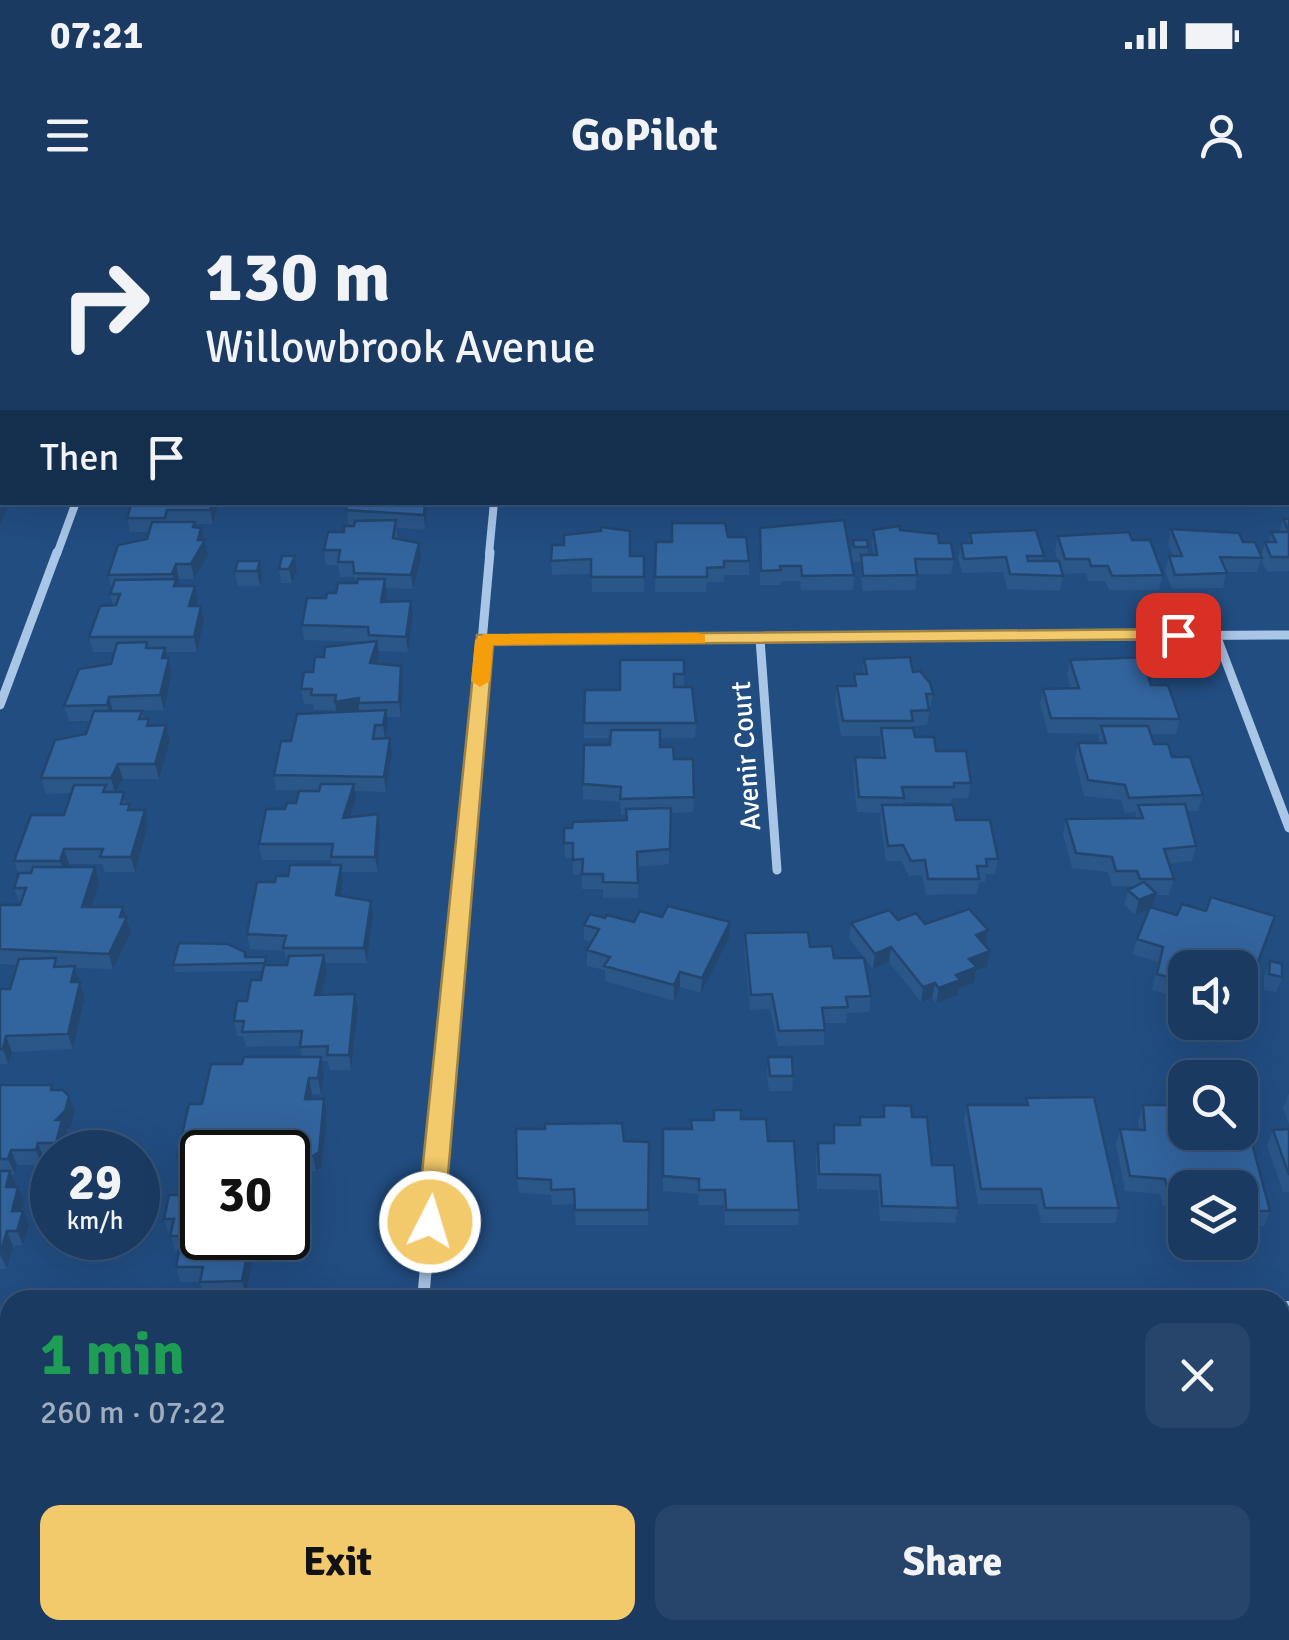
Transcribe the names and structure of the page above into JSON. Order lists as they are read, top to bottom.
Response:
{
  "streets": {
    "street": ["Avenir Court"]
  },
  "page": {
    "status": "07:21",
    "header": "GoPilot",
    "turn": ["130 m", "Willowbrook Avenue"],
    "then": "Then",
    "speed": "29 km/h",
    "limit": "30",
    "heading": ["1 min", "260 m · 07:22"],
    "buttons": ["Exit", "Share"]
  }
}
